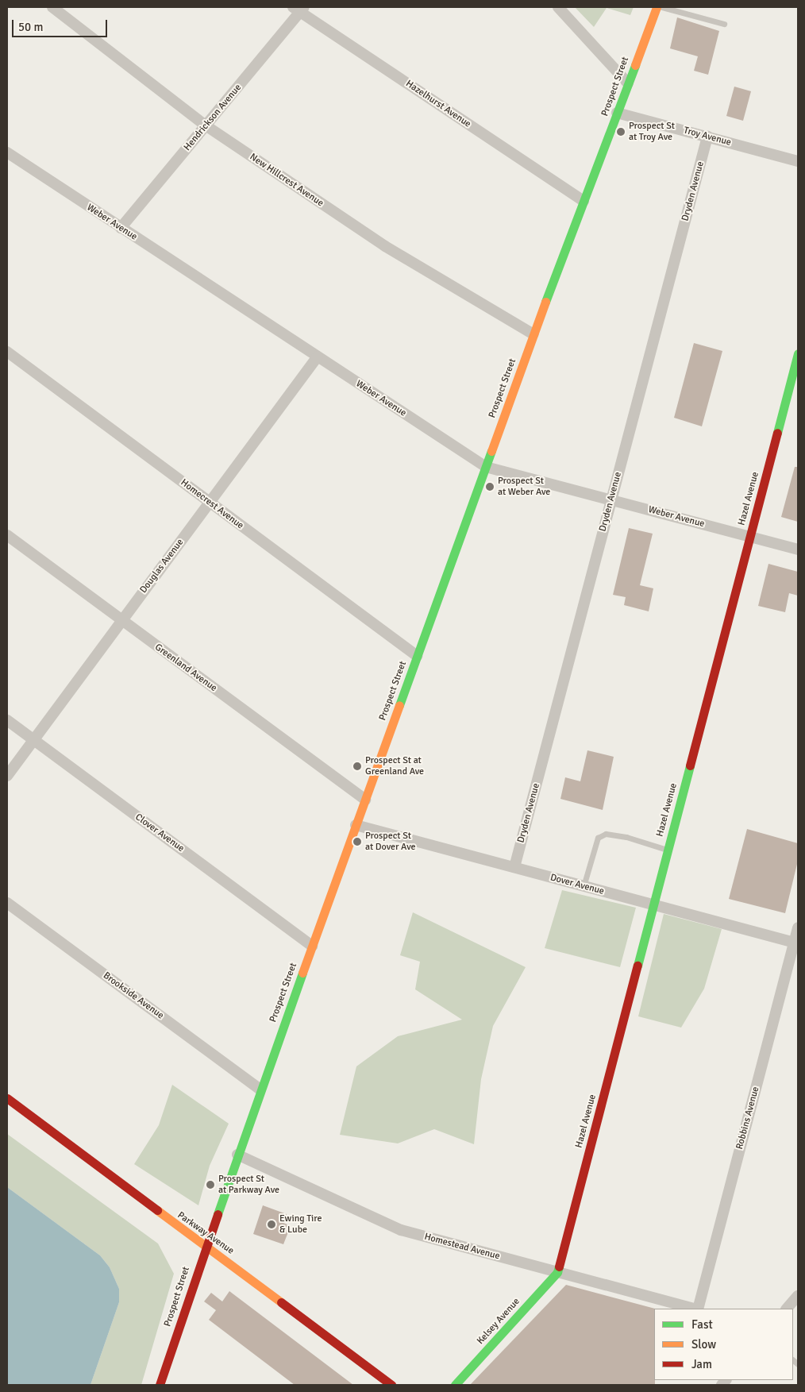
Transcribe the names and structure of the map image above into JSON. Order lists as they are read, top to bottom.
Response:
{
  "streets": {
    "street": [
      "Prospect Street",
      "Hazelhurst Avenue",
      "Hendrickson Avenue",
      "Troy Avenue",
      "New Hillcrest Avenue",
      "Dryden Avenue",
      "Weber Avenue",
      "Hazel Avenue",
      "Homecrest Avenue",
      "Douglas Avenue",
      "Greenland Avenue",
      "Clover Avenue",
      "Dover Avenue",
      "Brookside Avenue",
      "Robbins Avenue",
      "Parkway Avenue",
      "Homestead Avenue",
      "Kelsey Avenue"
    ]
  },
  "crossings": [
    ["Prospect Street", "Hazelhurst Avenue"],
    ["Prospect Street", "Troy Avenue"],
    ["Prospect Street", "New Hillcrest Avenue"],
    ["Prospect Street", "Weber Avenue"],
    ["Prospect Street", "Homecrest Avenue"],
    ["Prospect Street", "Greenland Avenue"],
    ["Prospect Street", "Clover Avenue"],
    ["Prospect Street", "Dover Avenue"],
    ["Prospect Street", "Brookside Avenue"],
    ["Prospect Street", "Parkway Avenue"],
    ["Prospect Street", "Homestead Avenue"],
    ["Hazelhurst Avenue", "Hendrickson Avenue"],
    ["Hendrickson Avenue", "New Hillcrest Avenue"],
    ["Hendrickson Avenue", "Weber Avenue"],
    ["Troy Avenue", "Dryden Avenue"],
    ["Dryden Avenue", "Weber Avenue"],
    ["Dryden Avenue", "Dover Avenue"],
    ["Weber Avenue", "Hazel Avenue"],
    ["Weber Avenue", "Douglas Avenue"],
    ["Hazel Avenue", "Dover Avenue"],
    ["Hazel Avenue", "Homestead Avenue"],
    ["Hazel Avenue", "Kelsey Avenue"],
    ["Homecrest Avenue", "Douglas Avenue"],
    ["Douglas Avenue", "Greenland Avenue"],
    ["Douglas Avenue", "Clover Avenue"],
    ["Dover Avenue", "Robbins Avenue"],
    ["Homestead Avenue", "Kelsey Avenue"]
  ],
  "places": [
    "Prospect St at Troy Ave",
    "Prospect St at Weber Ave",
    "Prospect St at Greenland Ave",
    "Prospect St at Dover Ave",
    "Prospect St at Parkway Ave",
    "Ewing Tire & Lube"
  ],
  "legend": ["Fast", "Slow", "Jam"],
  "scale_bar": "50 m"
}
